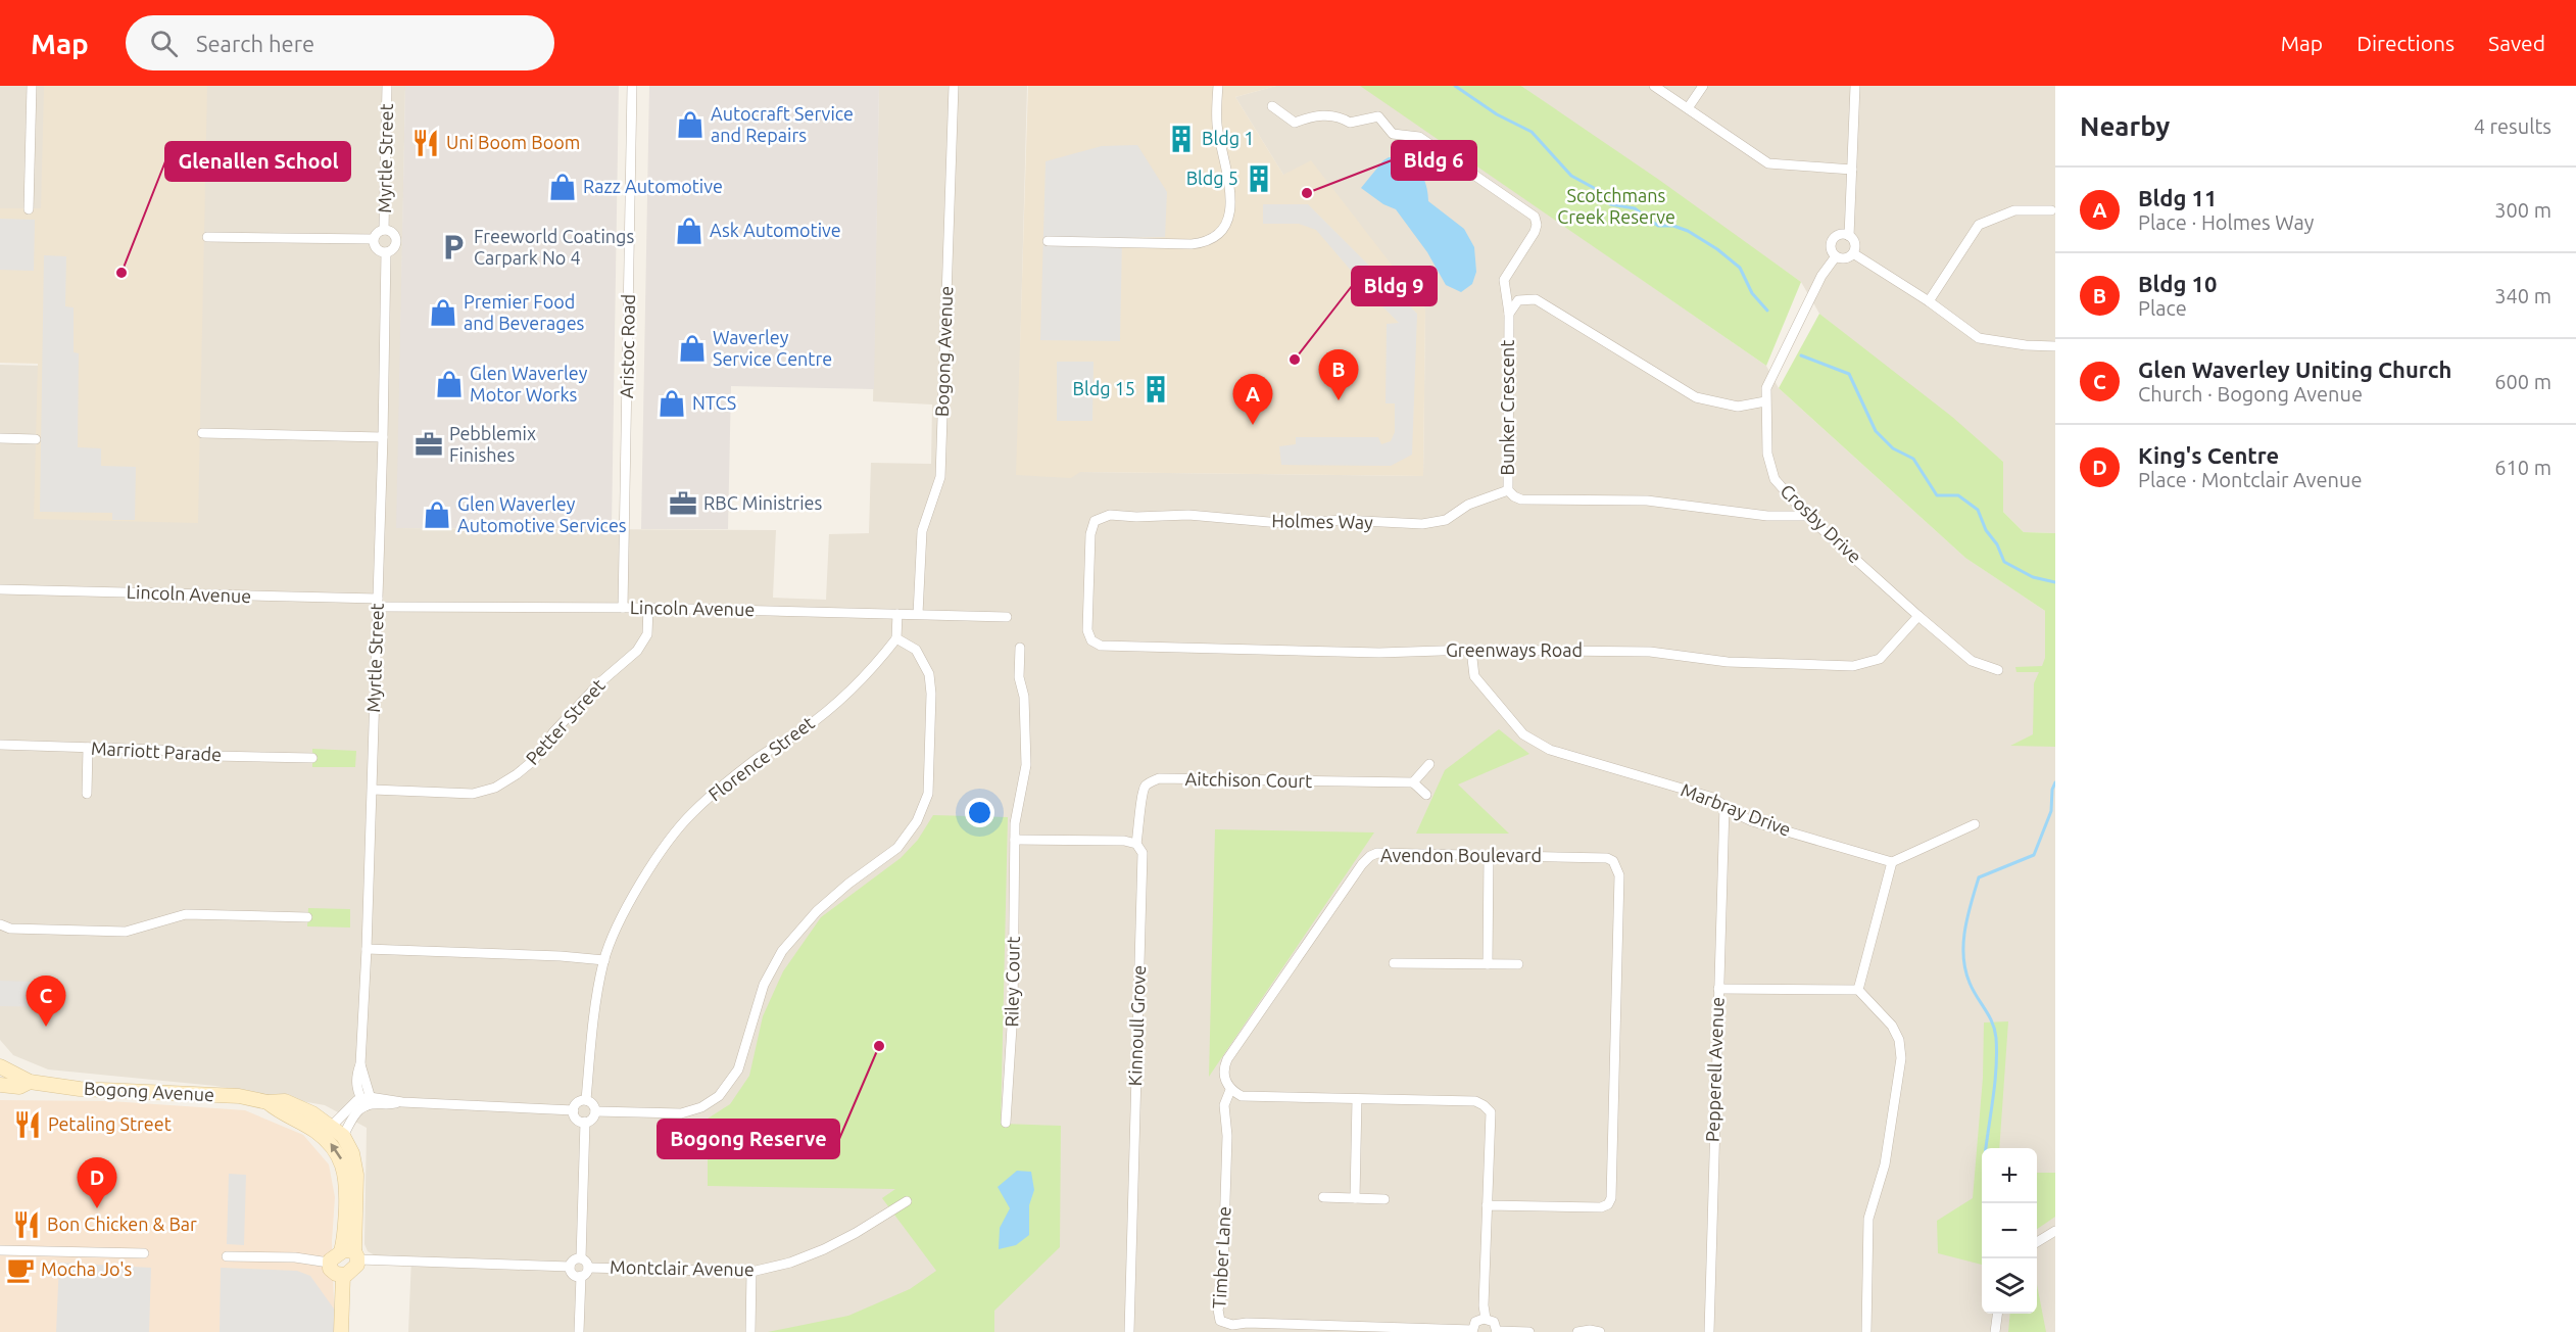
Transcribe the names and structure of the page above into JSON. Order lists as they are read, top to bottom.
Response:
{
  "streets": {
    "street": [
      "Myrtle Street",
      "Aristoc Road",
      "Bogong Avenue",
      "Bunker Crescent",
      "Holmes Way",
      "Crosby Drive",
      "Lincoln Avenue",
      "Greenways Road",
      "Petter Street",
      "Marriott Parade",
      "Florence Street",
      "Aitchison Court",
      "Marbray Drive",
      "Avendon Boulevard",
      "Riley Court",
      "Kinnoull Grove",
      "Pepperell Avenue",
      "Timber Lane",
      "Montclair Avenue"
    ]
  },
  "crossings": [
    ["Myrtle Street", "Lincoln Avenue"],
    ["Myrtle Street", "Petter Street"],
    ["Aristoc Road", "Lincoln Avenue"],
    ["Bogong Avenue", "Lincoln Avenue"],
    ["Bunker Crescent", "Holmes Way"],
    ["Bunker Crescent", "Crosby Drive"],
    ["Holmes Way", "Greenways Road"],
    ["Crosby Drive", "Greenways Road"],
    ["Lincoln Avenue", "Petter Street"],
    ["Greenways Road", "Marbray Drive"],
    ["Aitchison Court", "Kinnoull Grove"],
    ["Marbray Drive", "Pepperell Avenue"],
    ["Avendon Boulevard", "Timber Lane"]
  ],
  "parks": ["Scotchmans Creek Reserve"],
  "places": {
    "shop": [
      "Autocraft Service and Repairs",
      "Razz Automotive",
      "Ask Automotive",
      "Premier Food and Beverages",
      "Waverley Service Centre",
      "Glen Waverley Motor Works",
      "NTCS",
      "Glen Waverley Automotive Services"
    ],
    "building": ["Bldg 1", "Bldg 5", "Bldg 15"],
    "restaurant": ["Uni Boom Boom", "Petaling Street", "Bon Chicken & Bar"],
    "other": [
      "Bldg 6",
      "Glenallen School",
      "Bldg 9",
      "Bogong Reserve"
    ],
    "parking": ["Freeworld Coatings Carpark No 4"],
    "office": ["Pebblemix Finishes", "RBC Ministries"],
    "cafe": ["Mocha Jo's"]
  },
  "page": {
    "header": "Map",
    "search": "Search here",
    "nav": ["Map", "Directions", "Saved"],
    "heading": ["Nearby", "4 results"],
    "list": [
      {
        "mark": "A",
        "name": "Bldg 11",
        "note": "Place · Holmes Way",
        "value": "300 m"
      },
      {
        "mark": "B",
        "name": "Bldg 10",
        "note": "Place",
        "value": "340 m"
      },
      {
        "mark": "C",
        "name": "Glen Waverley Uniting Church",
        "note": "Church · Bogong Avenue",
        "value": "600 m"
      },
      {
        "mark": "D",
        "name": "King's Centre",
        "note": "Place · Montclair Avenue",
        "value": "610 m"
      }
    ],
    "pins": [
      "B",
      "A",
      "C",
      "D"
    ],
    "map_buttons": ["+", "−"]
  }
}
